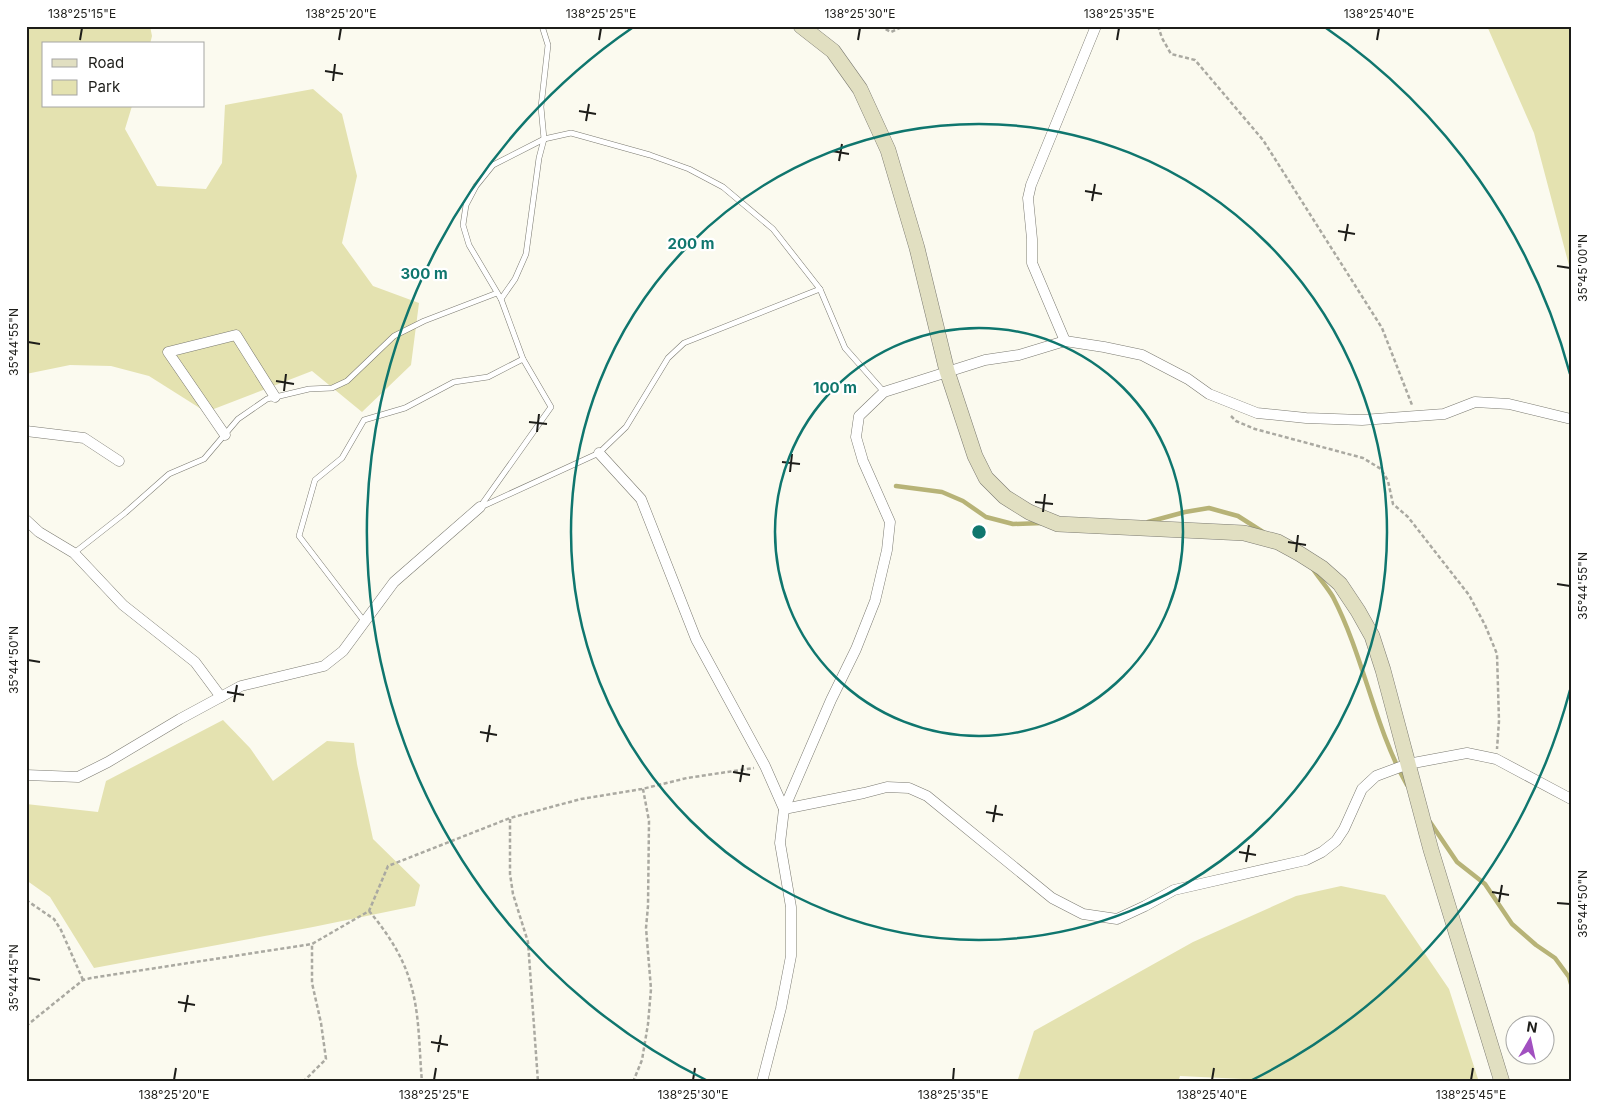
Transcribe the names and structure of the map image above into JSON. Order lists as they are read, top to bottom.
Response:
{
  "legend": ["Road", "Park"],
  "north": "top",
  "coordinates": [
    "138°25'15\"E",
    "138°25'20\"E",
    "138°25'25\"E",
    "138°25'30\"E",
    "138°25'35\"E",
    "138°25'40\"E",
    "35°45'00\"N",
    "35°44'55\"N",
    "35°44'50\"N",
    "35°44'45\"N",
    "138°25'45\"E"
  ],
  "rings": ["200 m", "300 m", "100 m"]
}
